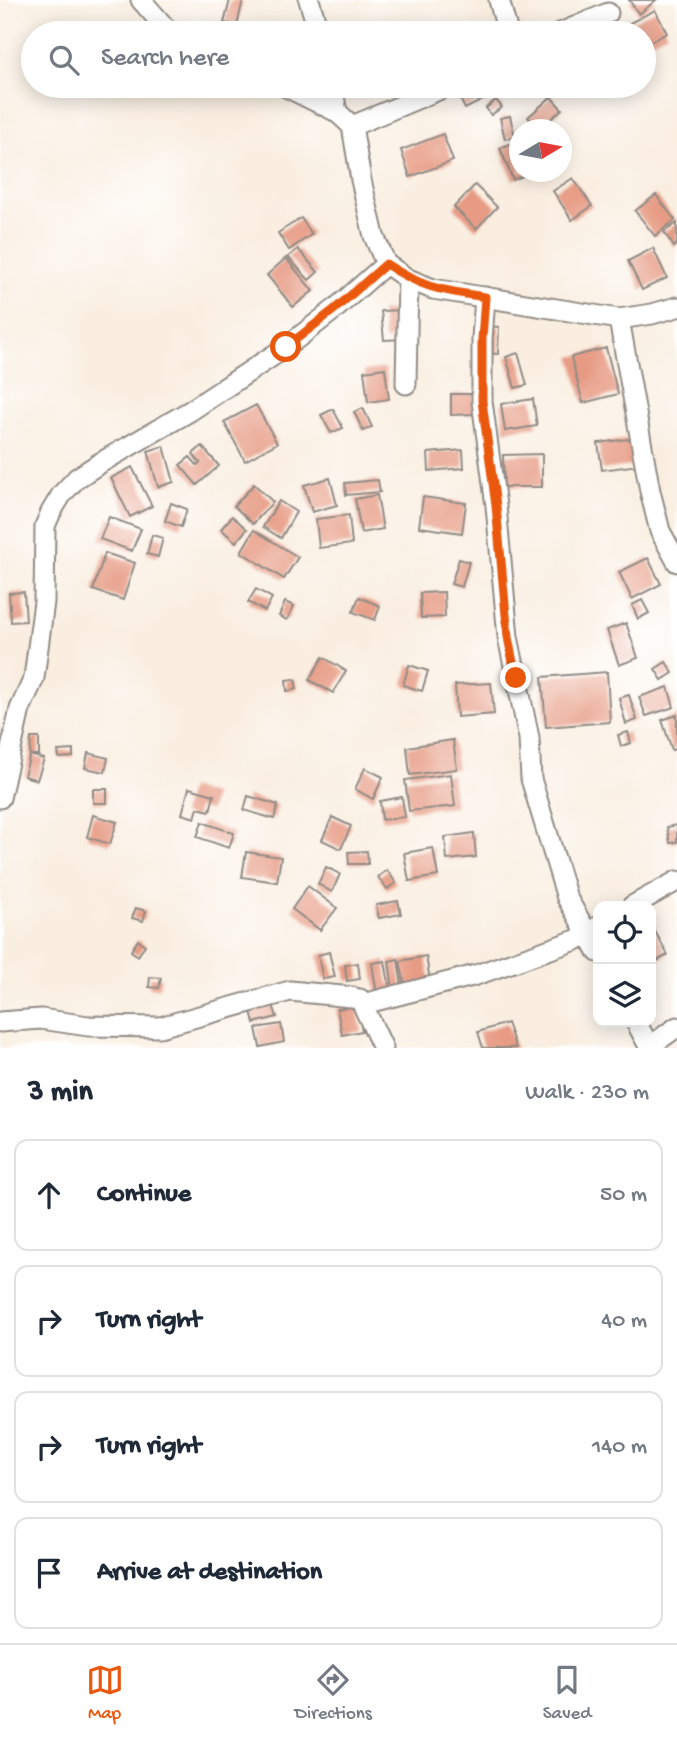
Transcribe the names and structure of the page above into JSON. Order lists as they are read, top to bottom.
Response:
{
  "north": "right",
  "page": {
    "search": "Search here",
    "heading": ["3 min", "Walk · 230 m"],
    "list": [
      ["Continue", "50 m"],
      ["Turn right", "40 m"],
      ["Turn right", "140 m"],
      "Arrive at destination"
    ],
    "nav": ["Map", "Directions", "Saved"]
  }
}
